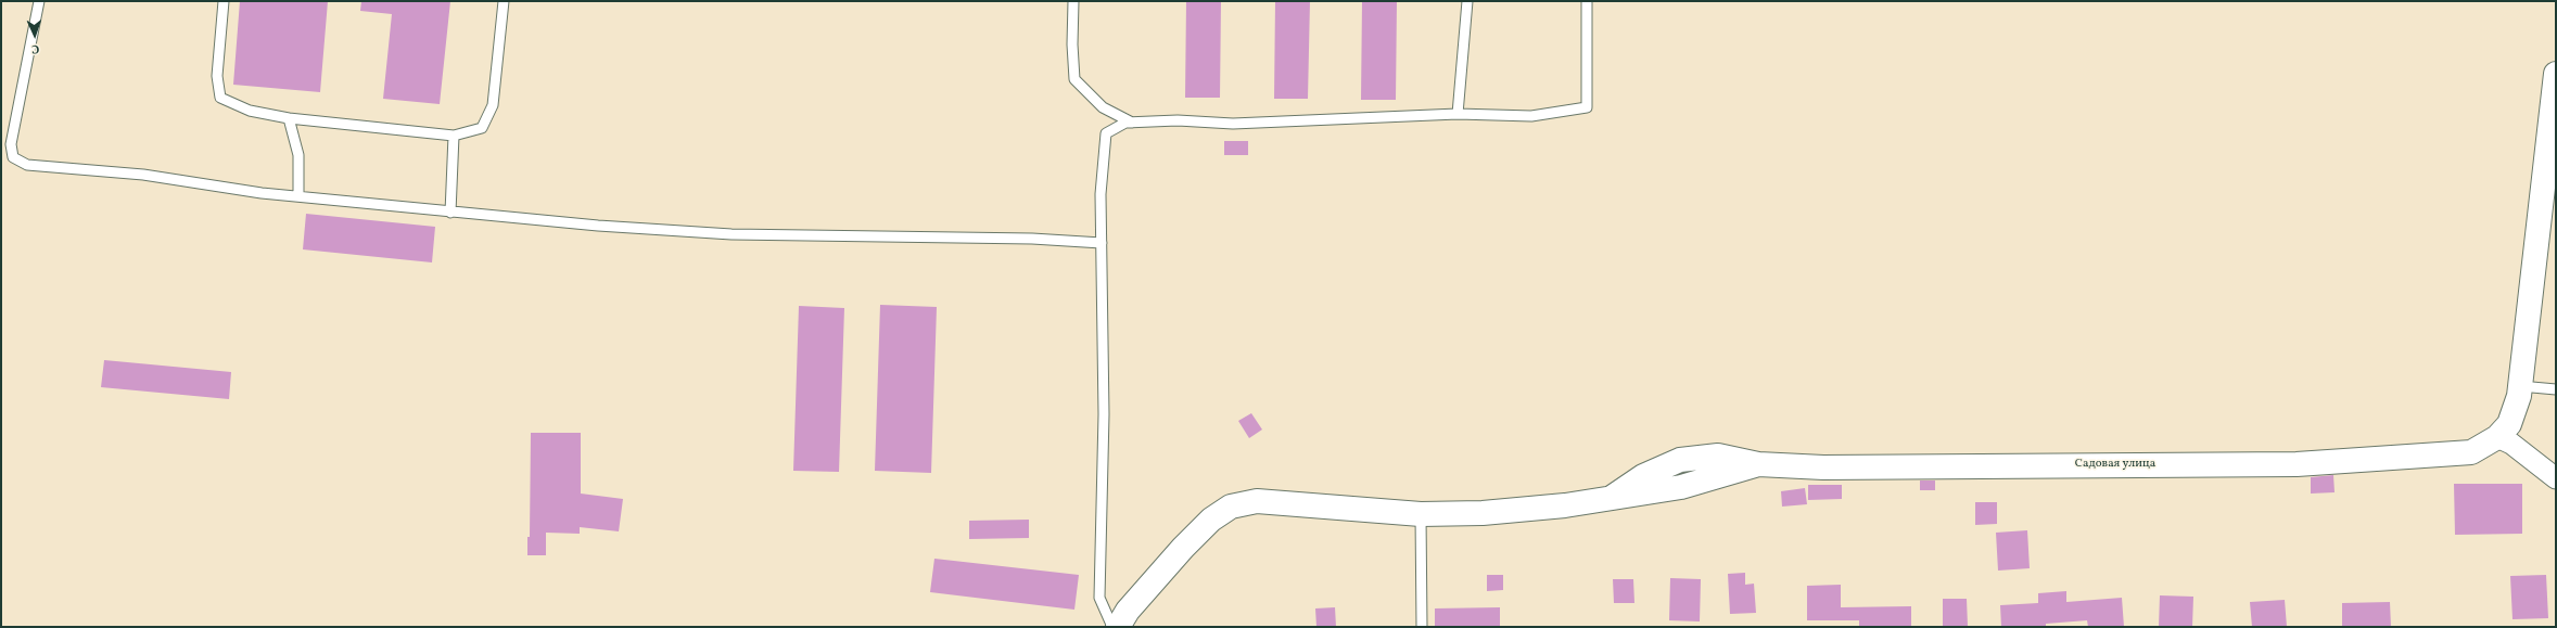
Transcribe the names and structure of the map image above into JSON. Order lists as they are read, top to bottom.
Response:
{
  "streets": {
    "street": ["Садовая улица"]
  },
  "north": "bottom"
}
